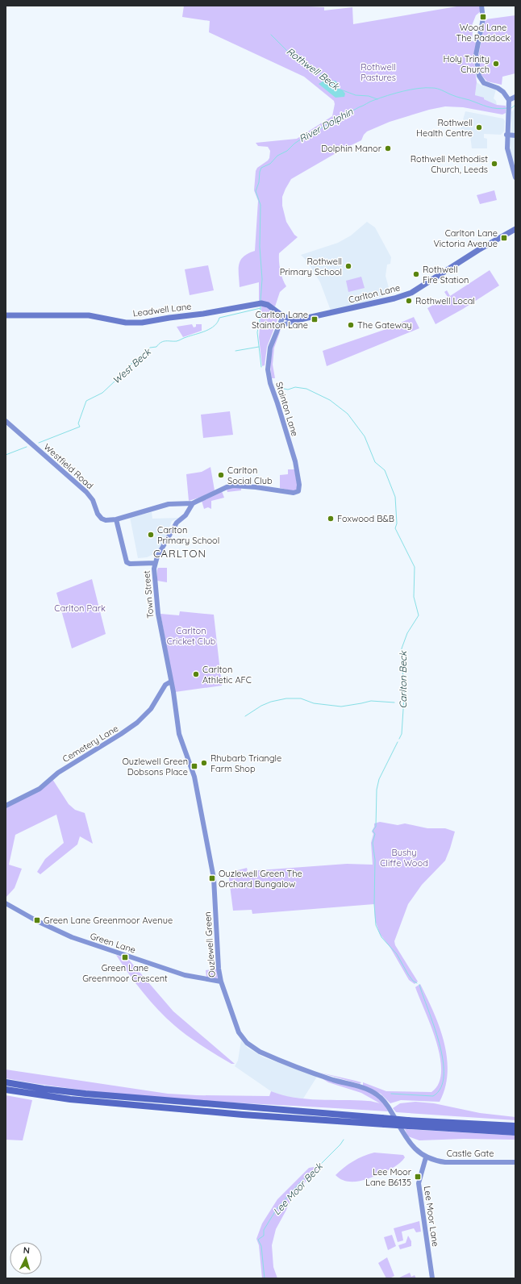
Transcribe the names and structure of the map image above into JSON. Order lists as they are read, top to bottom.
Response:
{
  "streets": {
    "main road": ["Carlton Lane", "Leadwell Lane"],
    "street": [
      "Stainton Lane",
      "Westfield Road",
      "Town Street",
      "Cemetery Lane",
      "Green Lane",
      "Ouzlewell Green",
      "Castle Gate",
      "Lee Moor Lane"
    ]
  },
  "crossings": [
    ["Carlton Lane", "Leadwell Lane"],
    ["Leadwell Lane", "Stainton Lane"],
    ["Town Street", "Cemetery Lane"],
    ["Town Street", "Ouzlewell Green"],
    ["Cemetery Lane", "Ouzlewell Green"],
    ["Green Lane", "Ouzlewell Green"],
    ["Ouzlewell Green", "Castle Gate"],
    ["Ouzlewell Green", "Lee Moor Lane"],
    ["Castle Gate", "Lee Moor Lane"]
  ],
  "districts": ["CARLTON"],
  "water": [
    "Rothwell Beck",
    "River Dolphin",
    "West Beck",
    "Carlton Beck",
    "Lee Moor Beck"
  ],
  "parks": [
    "Rothwell Pastures",
    "Carlton Park",
    "Carlton Cricket Club",
    "Bushy Cliffe Wood"
  ],
  "places": {
    "transit": [
      "Wood Lane The Paddock",
      "Carlton Lane Victoria Avenue",
      "Carlton Lane Stainton Lane",
      "Ouzlewell Green Dobsons Place",
      "Ouzlewell Green The Orchard Bungalow",
      "Green Lane Greenmoor Avenue",
      "Green Lane Greenmoor Crescent",
      "Lee Moor Lane B6135"
    ],
    "other": [
      "Holy Trinity Church",
      "Rothwell Health Centre",
      "Dolphin Manor",
      "Rothwell Methodist Church, Leeds",
      "Rothwell Primary School",
      "Rothwell Fire Station",
      "Rothwell Local",
      "The Gateway",
      "Carlton Social Club",
      "Foxwood B&B",
      "Carlton Primary School",
      "Carlton Athletic AFC",
      "Rhubarb Triangle Farm Shop"
    ]
  },
  "north": "top"
}
